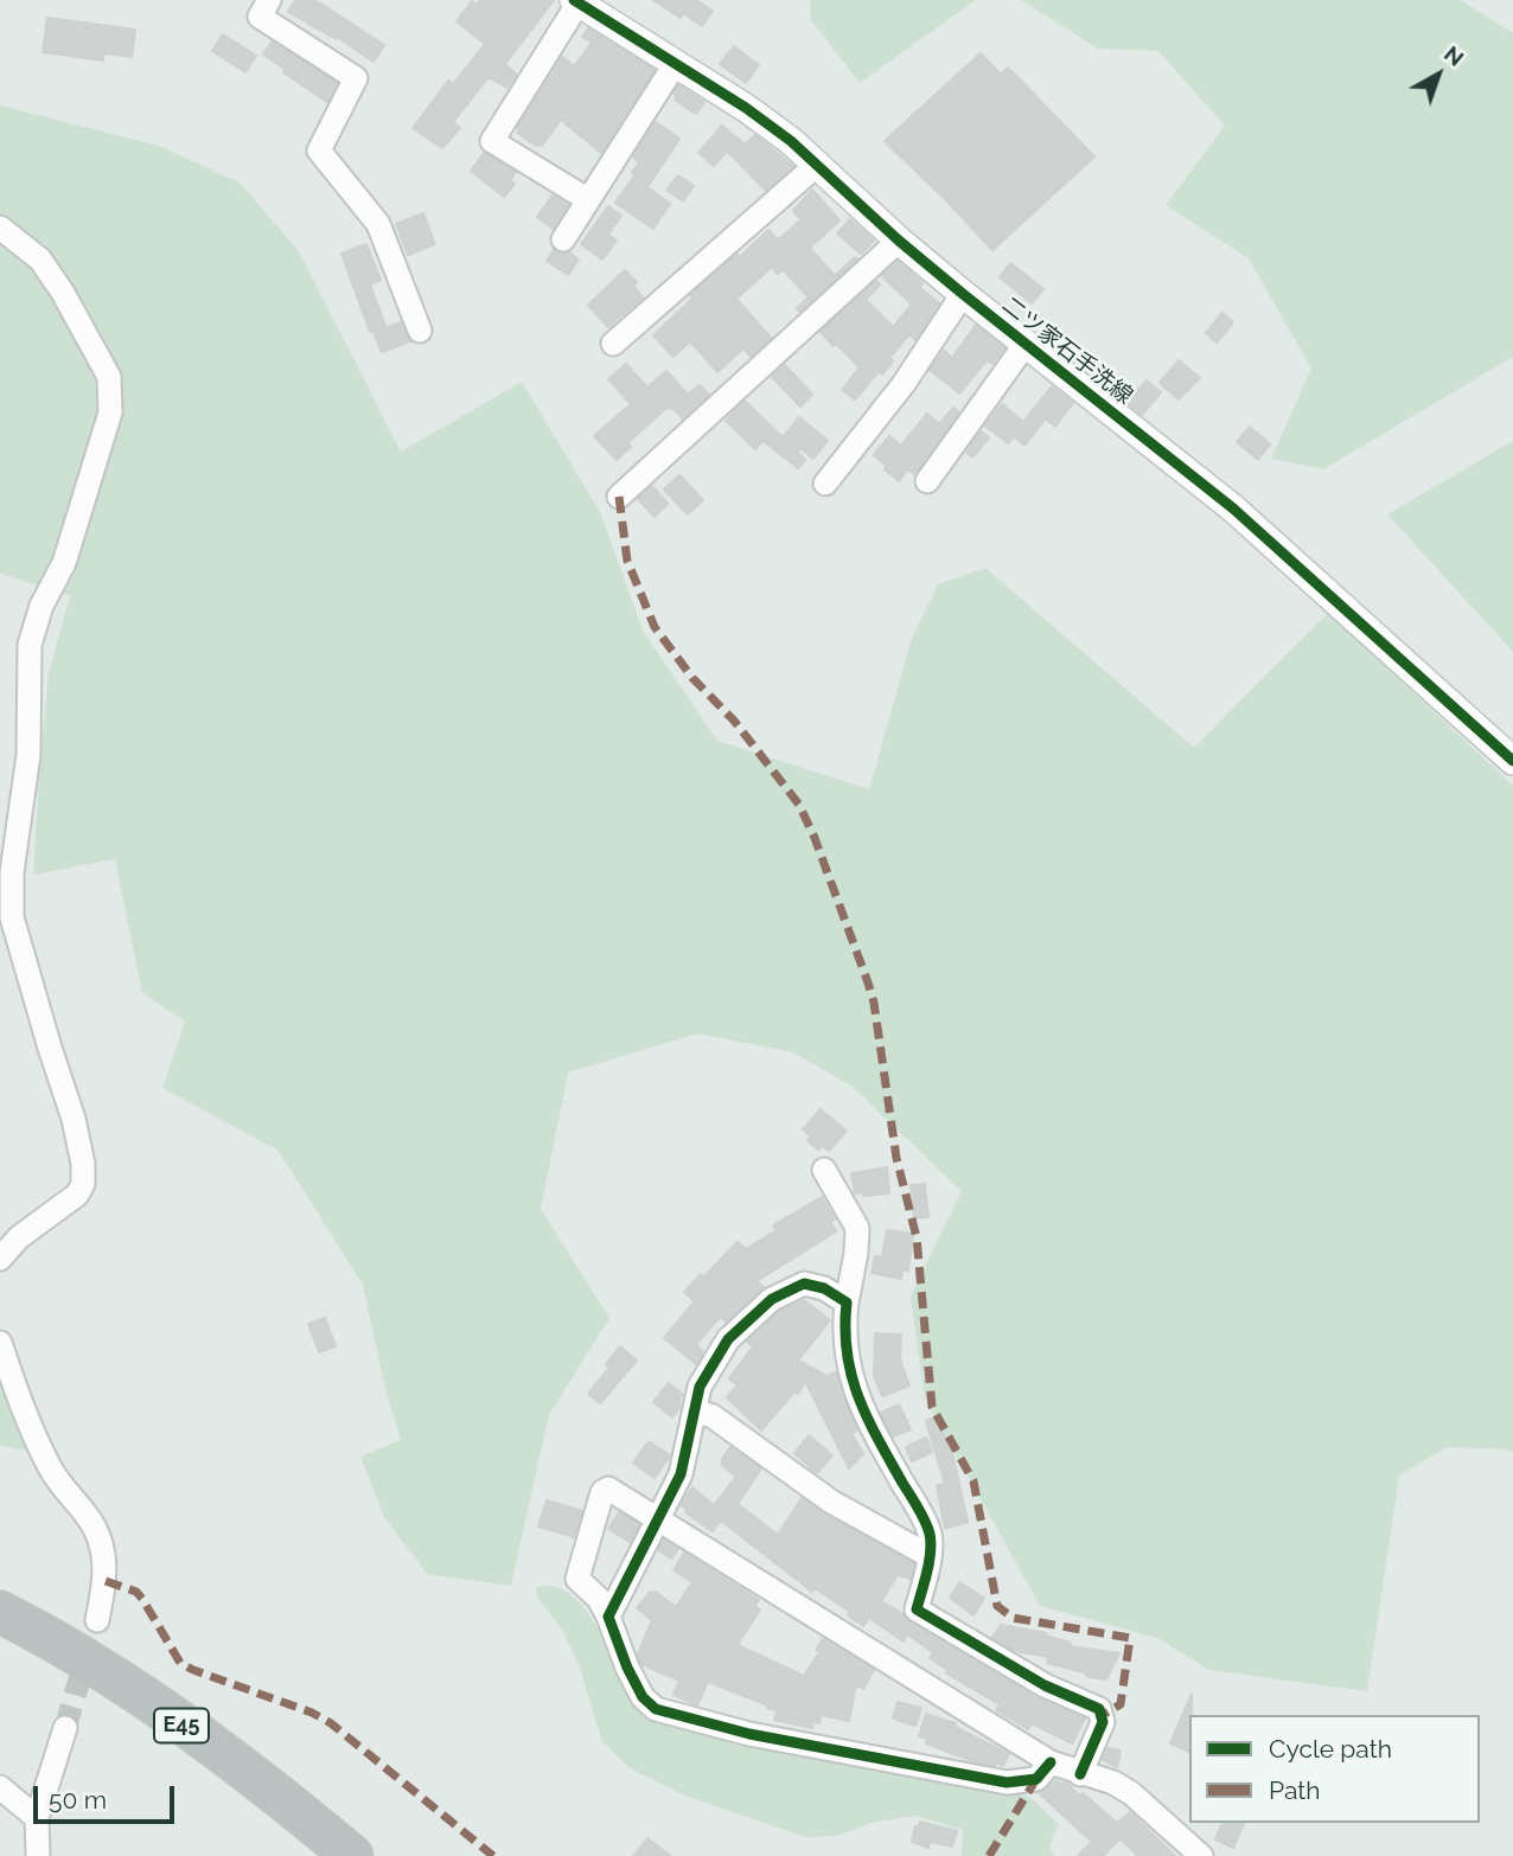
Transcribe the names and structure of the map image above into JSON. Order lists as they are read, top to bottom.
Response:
{
  "streets": {
    "highway": ["E45"],
    "street": ["二ツ家石手洗線"]
  },
  "legend": ["Cycle path", "Path"],
  "scale_bar": "50 m",
  "north": "top right"
}
